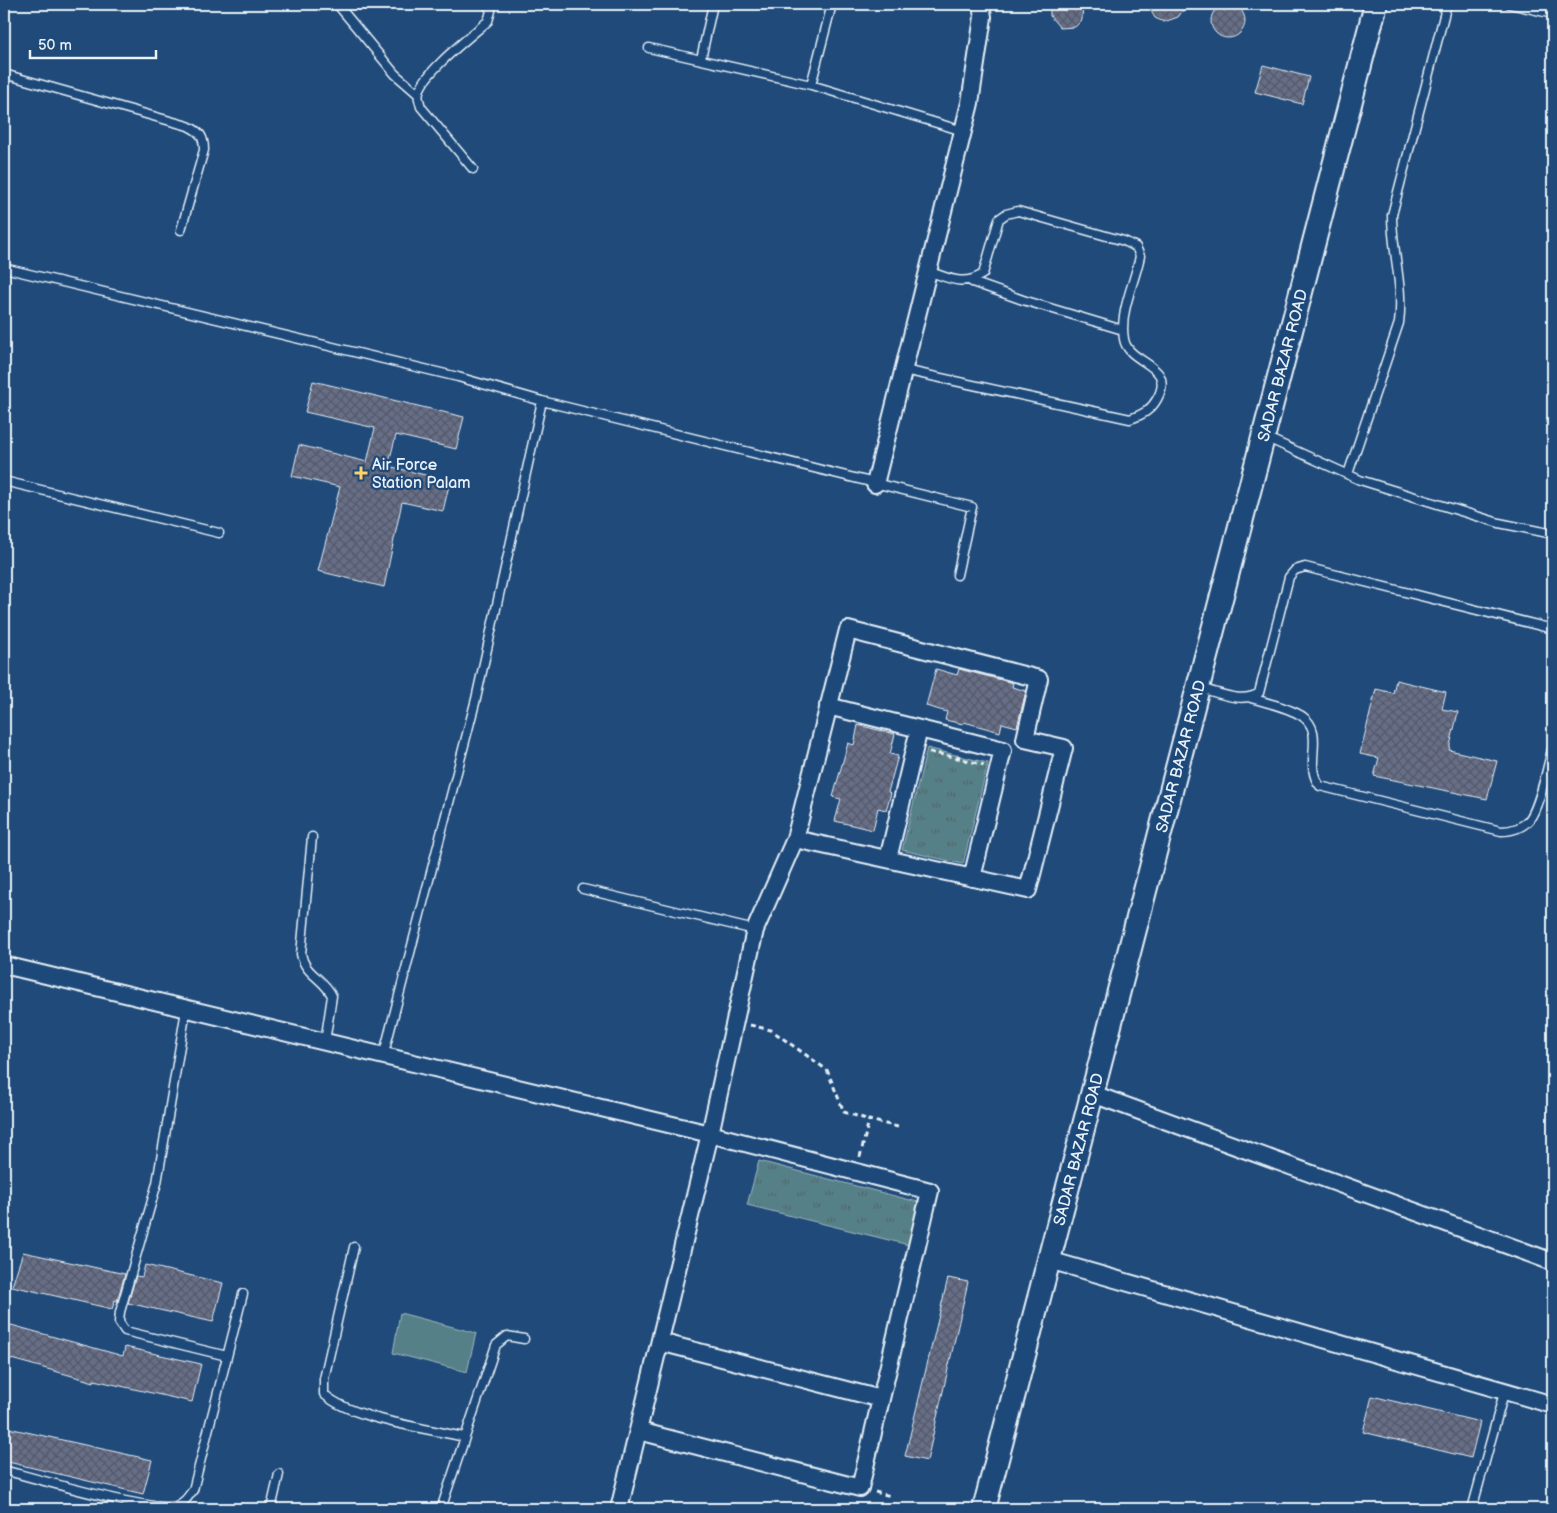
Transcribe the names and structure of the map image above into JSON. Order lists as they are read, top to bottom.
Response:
{
  "streets": {
    "street": ["SADAR BAZAR ROAD"]
  },
  "places": {
    "health": ["Air Force Station Palam"]
  },
  "scale_bar": "50 m"
}
